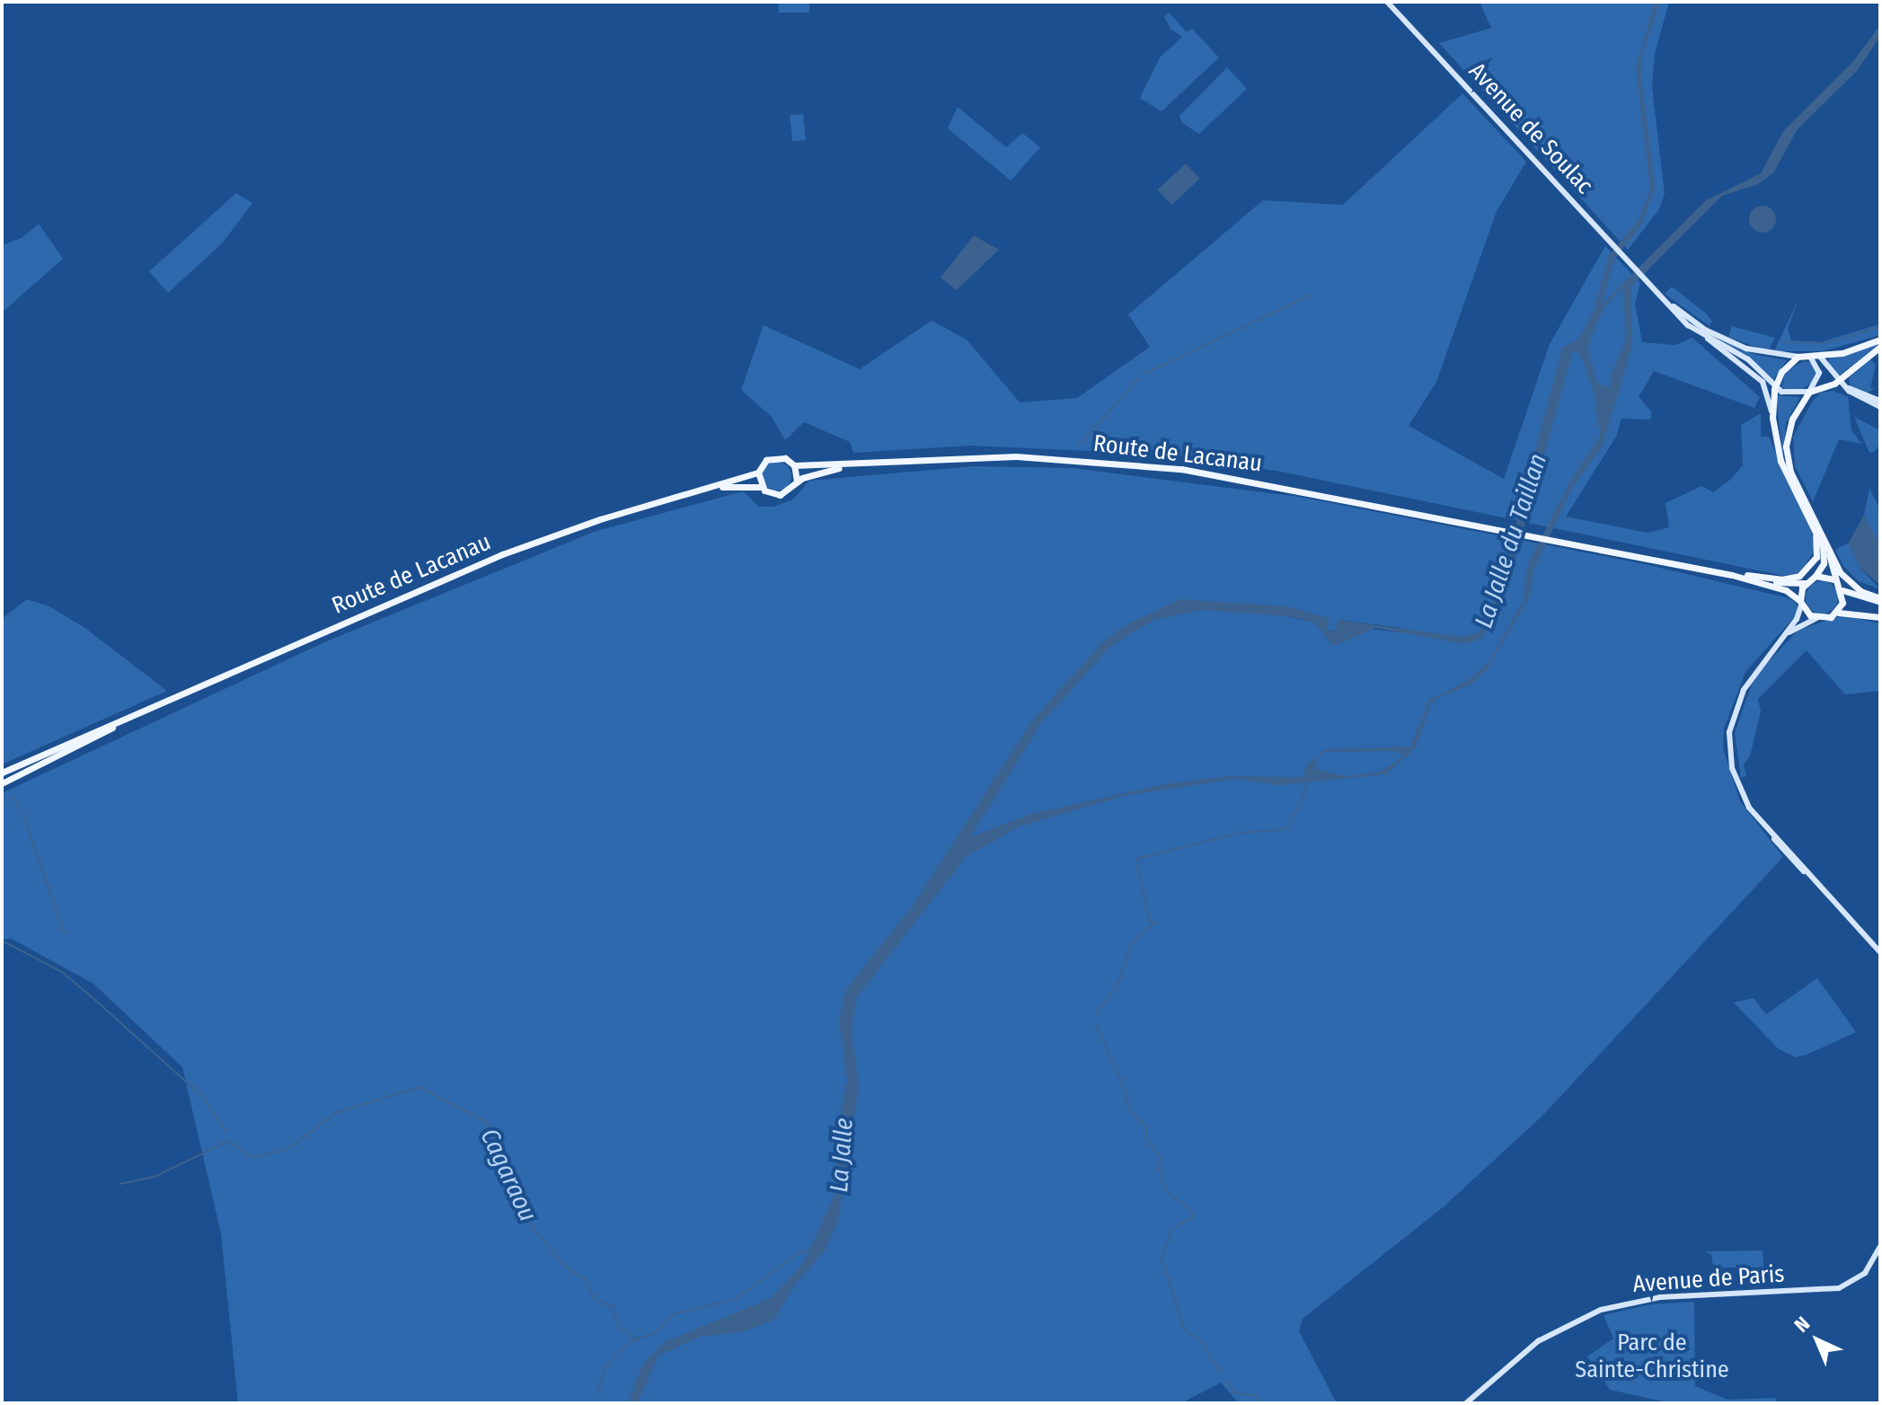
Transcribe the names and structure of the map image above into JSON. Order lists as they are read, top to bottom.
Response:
{
  "streets": {
    "main road": ["Route de Lacanau"],
    "street": ["Avenue de Soulac", "Avenue de Paris"]
  },
  "water": ["La Jalle du Taillan", "La Jalle", "Cagaraou"],
  "parks": ["Parc de Sainte-Christine"],
  "north": "top left"
}
